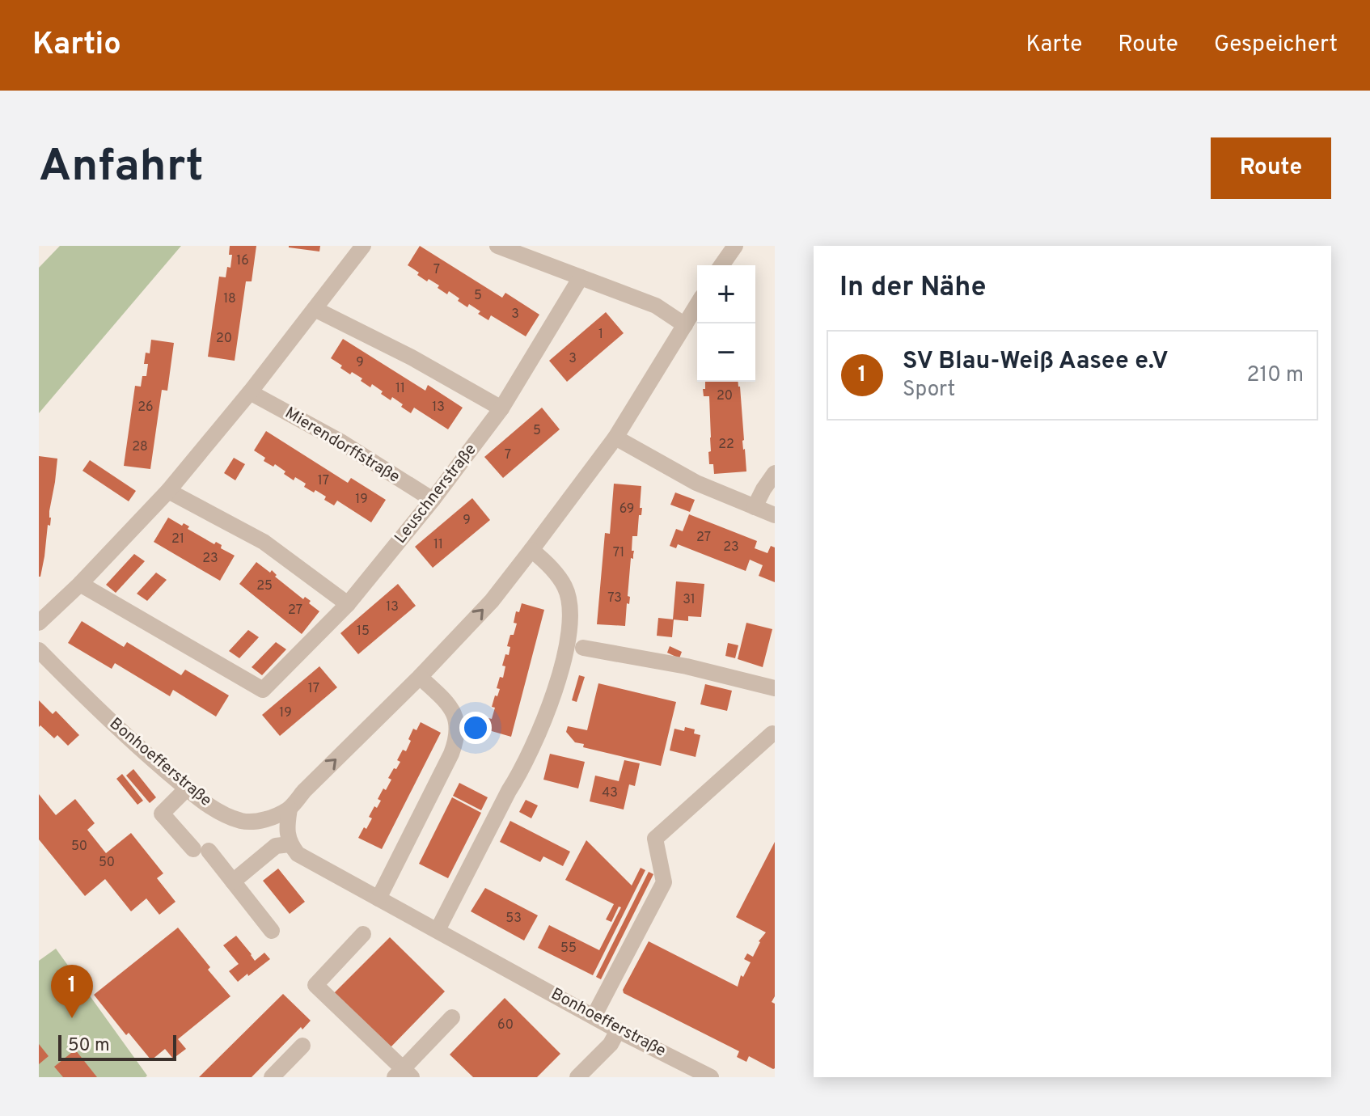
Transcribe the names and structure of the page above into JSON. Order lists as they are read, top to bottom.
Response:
{
  "streets": {
    "street": ["Mierendorffstraße", "Leuschnerstraße", "Bonhoefferstraße"]
  },
  "crossings": [
    ["Mierendorffstraße", "Leuschnerstraße"]
  ],
  "house_numbers": [
    "16",
    "7",
    "5",
    "18",
    "3",
    "1",
    "20",
    "3",
    "9",
    "11",
    "20",
    "26",
    "13",
    "5",
    "22",
    "28",
    "7",
    "17",
    "19",
    "69",
    "9",
    "27",
    "21",
    "11",
    "23",
    "71",
    "23",
    "25",
    "73",
    "31",
    "13",
    "27",
    "15",
    "17",
    "19",
    "43",
    "50",
    "50",
    "53",
    "55",
    "60"
  ],
  "scale_bar": "50 m",
  "page": {
    "header": "Kartio",
    "nav": ["Karte", "Route", "Gespeichert"],
    "buttons": "Route",
    "title": "Anfahrt",
    "heading": "In der Nähe",
    "map_buttons": ["+", "−"],
    "list": [
      {
        "mark": "1",
        "name": "SV Blau-Weiß Aasee e.V",
        "note": "Sport",
        "value": "210 m"
      }
    ],
    "pins": "1",
    "scale": "50 m"
  }
}
